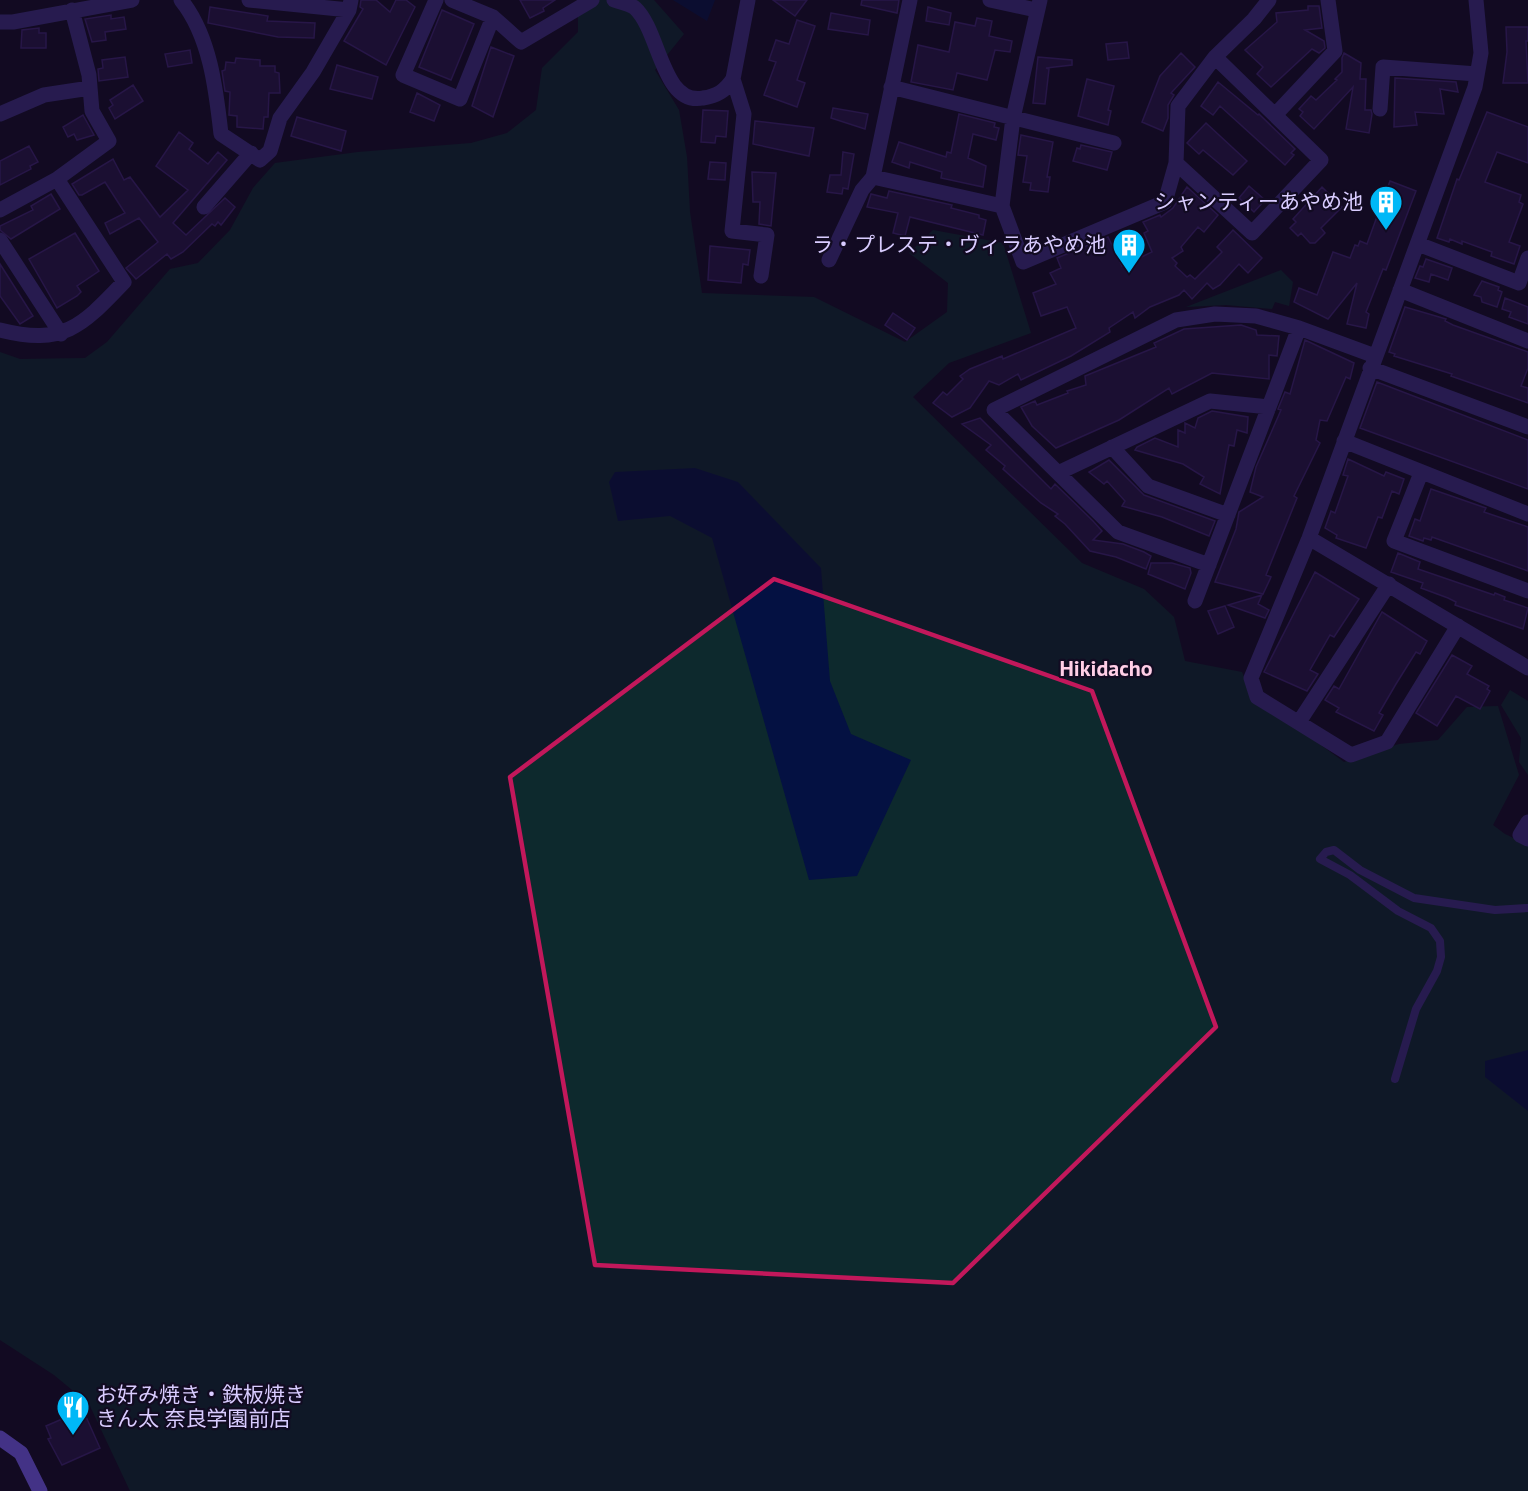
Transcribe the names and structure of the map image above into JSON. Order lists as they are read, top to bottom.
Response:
{
  "districts": ["Hikidacho"],
  "places": {
    "building": ["シャンティーあやめ池", "ラ・プレステ・ヴィラあやめ池"],
    "restaurant": ["お好み焼き・鉄板焼き きん太 奈良学園前店"]
  }
}
